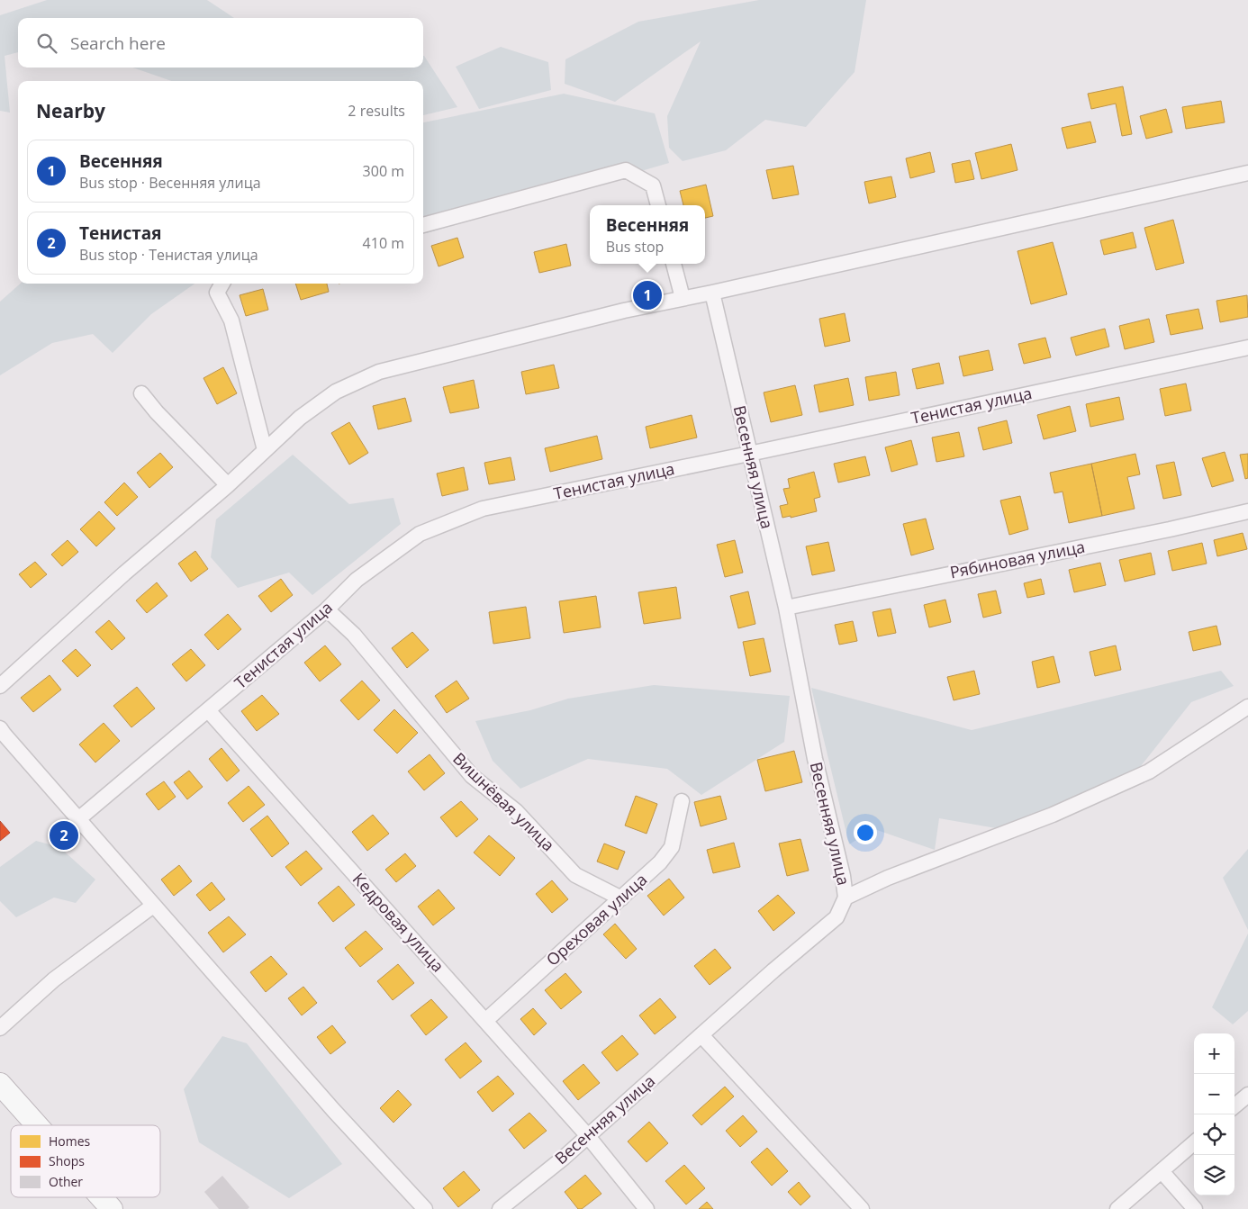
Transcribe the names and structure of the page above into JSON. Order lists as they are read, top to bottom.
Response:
{
  "streets": {
    "street": [
      "Тенистая улица",
      "Весенняя улица",
      "Рябиновая улица",
      "Вишнёвая улица",
      "Ореховая улица",
      "Кедровая улица"
    ]
  },
  "crossings": [
    ["Тенистая улица", "Весенняя улица"],
    ["Тенистая улица", "Вишнёвая улица"],
    ["Тенистая улица", "Кедровая улица"],
    ["Весенняя улица", "Рябиновая улица"],
    ["Весенняя улица", "Кедровая улица"],
    ["Вишнёвая улица", "Ореховая улица"],
    ["Ореховая улица", "Кедровая улица"]
  ],
  "legend": ["Homes", "Shops", "Other"],
  "page": {
    "search": "Search here",
    "heading": ["Nearby", "2 results"],
    "list": [
      {
        "mark": "1",
        "name": "Весенняя",
        "note": "Bus stop · Весенняя улица",
        "value": "300 m"
      },
      {
        "mark": "2",
        "name": "Тенистая",
        "note": "Bus stop · Тенистая улица",
        "value": "410 m"
      }
    ],
    "popup": ["Весенняя", "Bus stop"],
    "pins": ["1", "2"],
    "map_buttons": ["+", "−"]
  }
}
